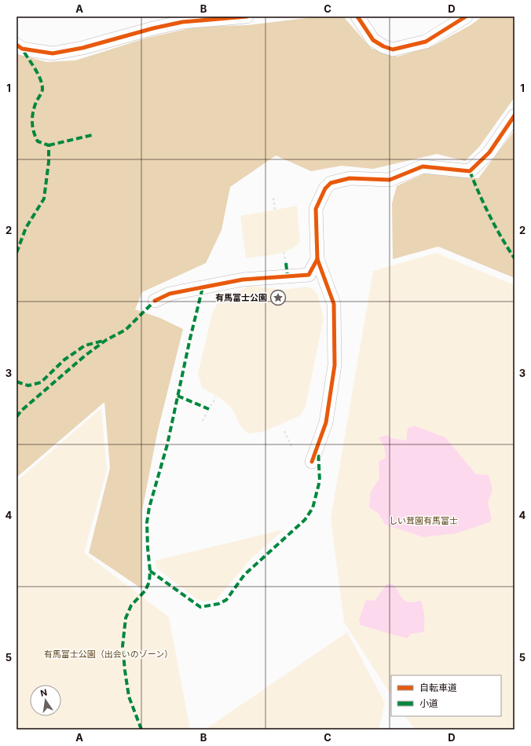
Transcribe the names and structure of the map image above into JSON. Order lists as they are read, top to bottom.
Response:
{
  "parks": ["しい茸園有馬富士", "有馬富士公園（出会いのゾーン）"],
  "places": {
    "place": ["有馬富士公園"]
  },
  "legend": ["自転車道", "小道"],
  "north": "top",
  "grid": {
    "columns": [
      "A",
      "B",
      "C",
      "D"
    ],
    "rows": [
      "1",
      "2",
      "3",
      "4",
      "5"
    ]
  }
}
